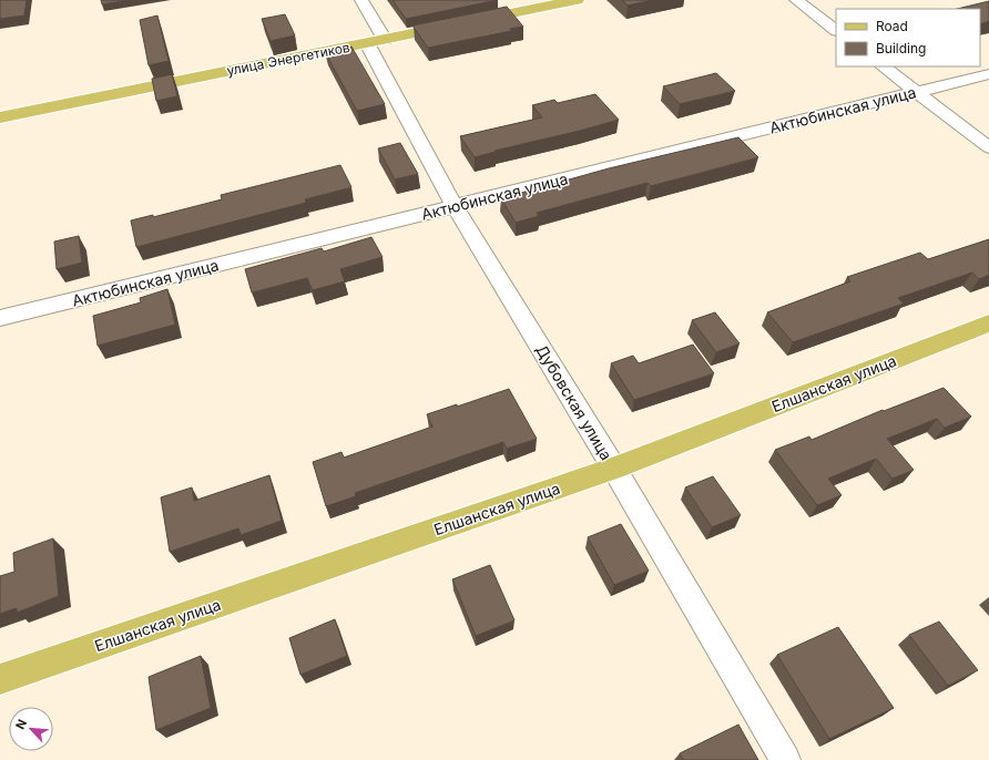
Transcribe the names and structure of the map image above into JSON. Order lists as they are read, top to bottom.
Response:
{
  "streets": {
    "main road": ["улица Энергетиков", "Елшанская улица"],
    "street": ["Актюбинская улица", "Дубовская улица"]
  },
  "crossings": [
    ["улица Энергетиков", "Дубовская улица"],
    ["Актюбинская улица", "Дубовская улица"],
    ["Елшанская улица", "Дубовская улица"]
  ],
  "legend": ["Road", "Building"],
  "north": "top left"
}
